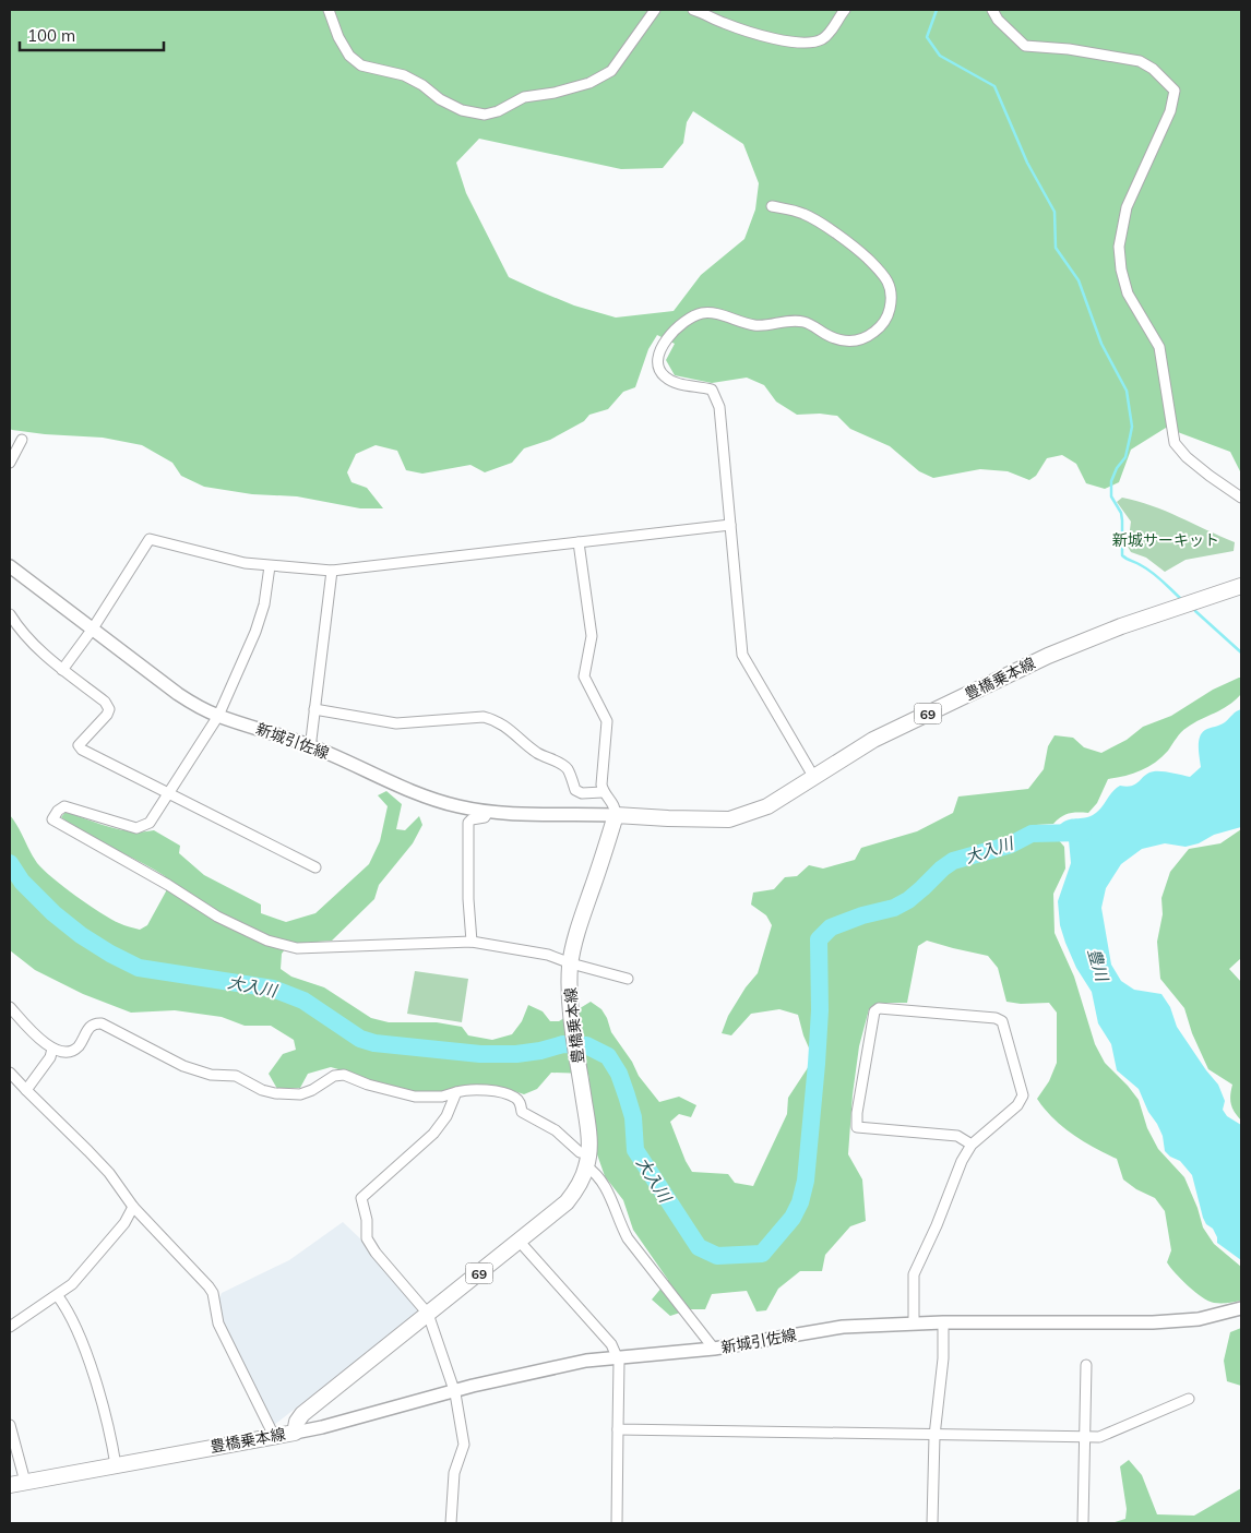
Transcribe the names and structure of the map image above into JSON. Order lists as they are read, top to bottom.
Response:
{
  "streets": {
    "main road": ["豊橋乗本線", "69", "新城引佐線"]
  },
  "crossings": [
    ["豊橋乗本線", "新城引佐線"]
  ],
  "water": ["大入川", "豊川"],
  "parks": ["新城サーキット"],
  "scale_bar": "100 m"
}
